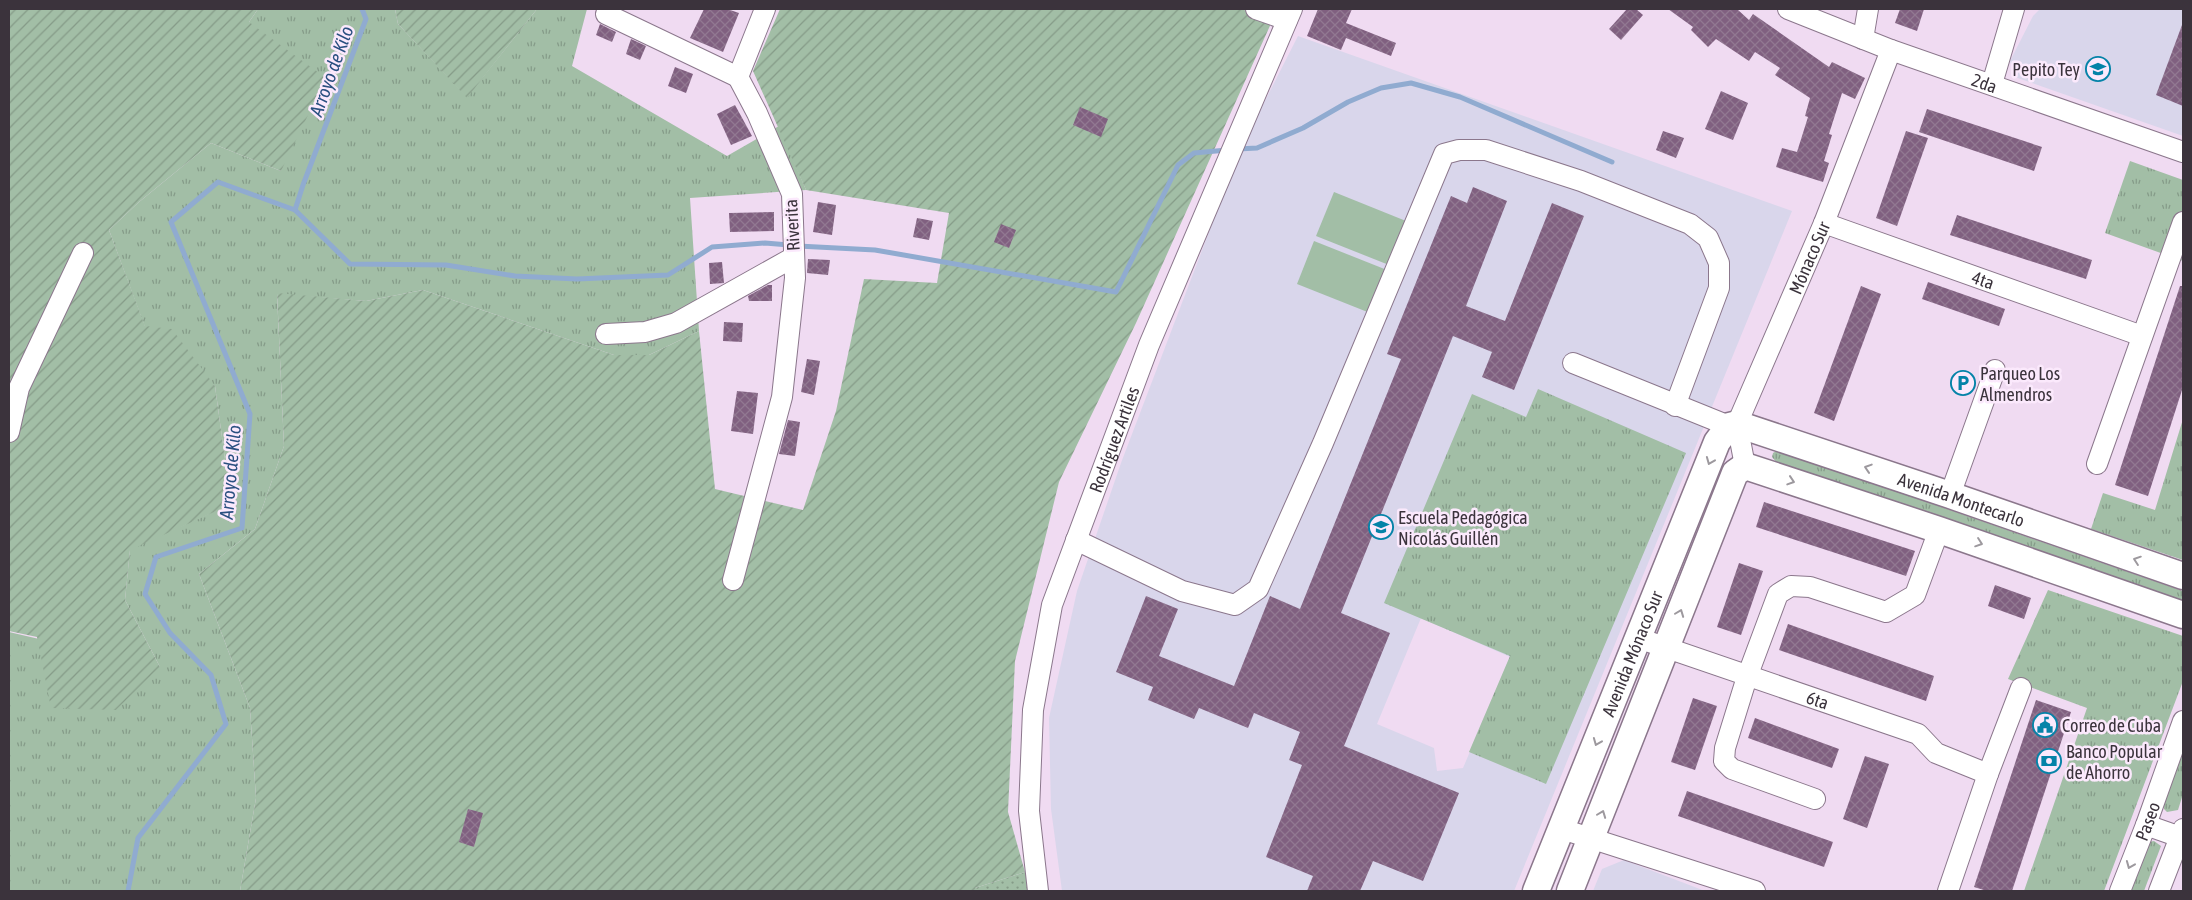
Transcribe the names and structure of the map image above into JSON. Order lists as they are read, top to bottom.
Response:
{
  "streets": {
    "main road": ["Avenida Montecarlo", "Avenida Mónaco Sur"],
    "street": [
      "2da",
      "Riverita",
      "Mónaco Sur",
      "4ta",
      "Rodríguez Artiles",
      "6ta",
      "Paseo"
    ]
  },
  "crossings": [
    ["2da", "Mónaco Sur"],
    ["Mónaco Sur", "4ta"],
    ["Mónaco Sur", "Avenida Montecarlo"],
    ["Mónaco Sur", "Avenida Mónaco Sur"],
    ["Avenida Montecarlo", "Avenida Mónaco Sur"],
    ["Avenida Mónaco Sur", "6ta"]
  ],
  "water": ["Arroyo de Kilo"],
  "places": {
    "school or university": ["Pepito Tey", "Escuela Pedagógica Nicolás Guillén"],
    "parking": ["Parqueo Los Almendros"],
    "public building": ["Correo de Cuba"],
    "bank": ["Banco Popular de Ahorro"]
  }
}
